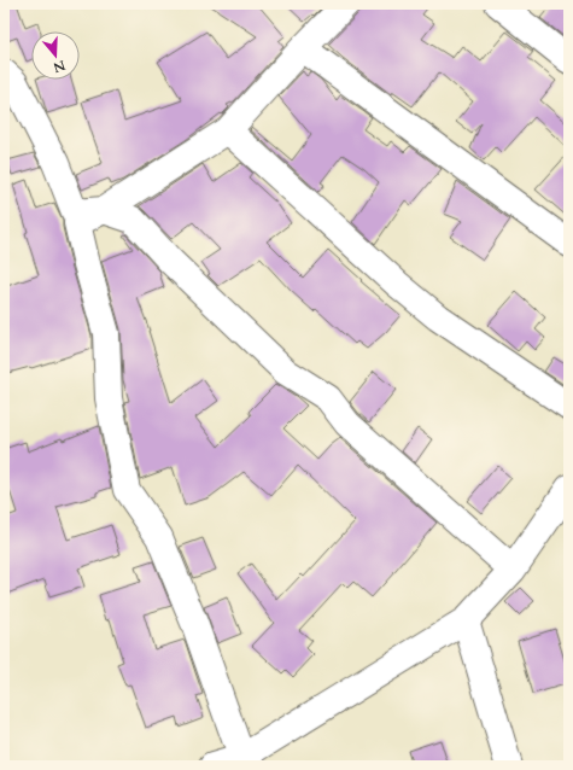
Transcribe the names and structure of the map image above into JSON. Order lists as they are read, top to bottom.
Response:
{
  "north": "bottom"
}
